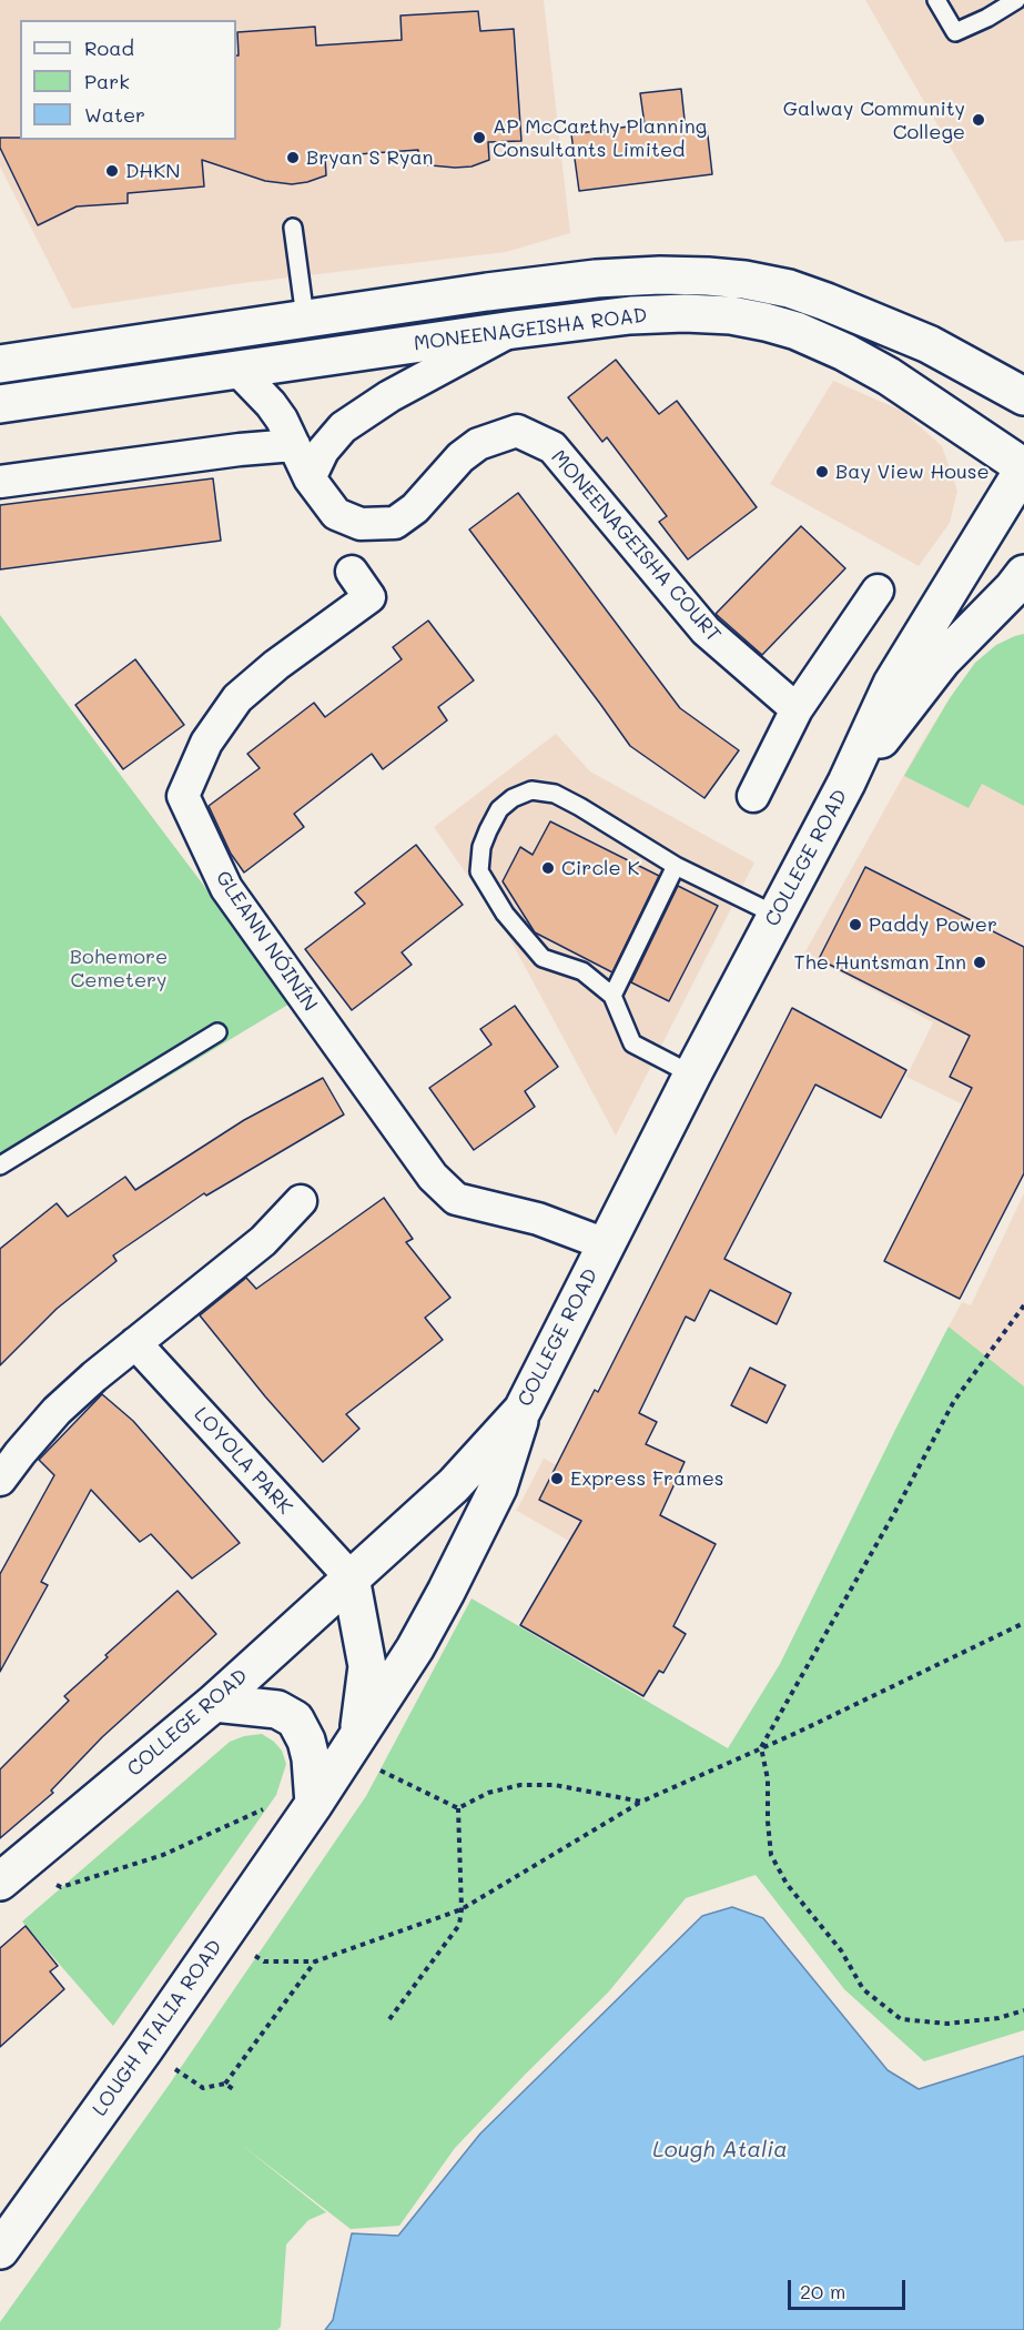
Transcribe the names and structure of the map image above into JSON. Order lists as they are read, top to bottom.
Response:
{
  "streets": {
    "main road": ["MONEENAGEISHA ROAD", "COLLEGE ROAD", "LOUGH ATALIA ROAD"],
    "street": ["MONEENAGEISHA COURT", "GLEANN NÓINÍN", "LOYOLA PARK"]
  },
  "crossings": [
    ["MONEENAGEISHA ROAD", "MONEENAGEISHA COURT"],
    ["MONEENAGEISHA ROAD", "COLLEGE ROAD"],
    ["COLLEGE ROAD", "GLEANN NÓINÍN"],
    ["COLLEGE ROAD", "LOYOLA PARK"],
    ["COLLEGE ROAD", "LOUGH ATALIA ROAD"],
    ["LOYOLA PARK", "LOUGH ATALIA ROAD"]
  ],
  "water": ["Lough Atalia"],
  "parks": ["Bohemore Cemetery"],
  "places": [
    "Galway Community College",
    "AP McCarthy Planning Consultants Limited",
    "Bryan S Ryan",
    "DHKN",
    "Bay View House",
    "Circle K",
    "Paddy Power",
    "The Huntsman Inn",
    "Express Frames"
  ],
  "legend": ["Road", "Park", "Water"],
  "scale_bar": "20 m"
}
